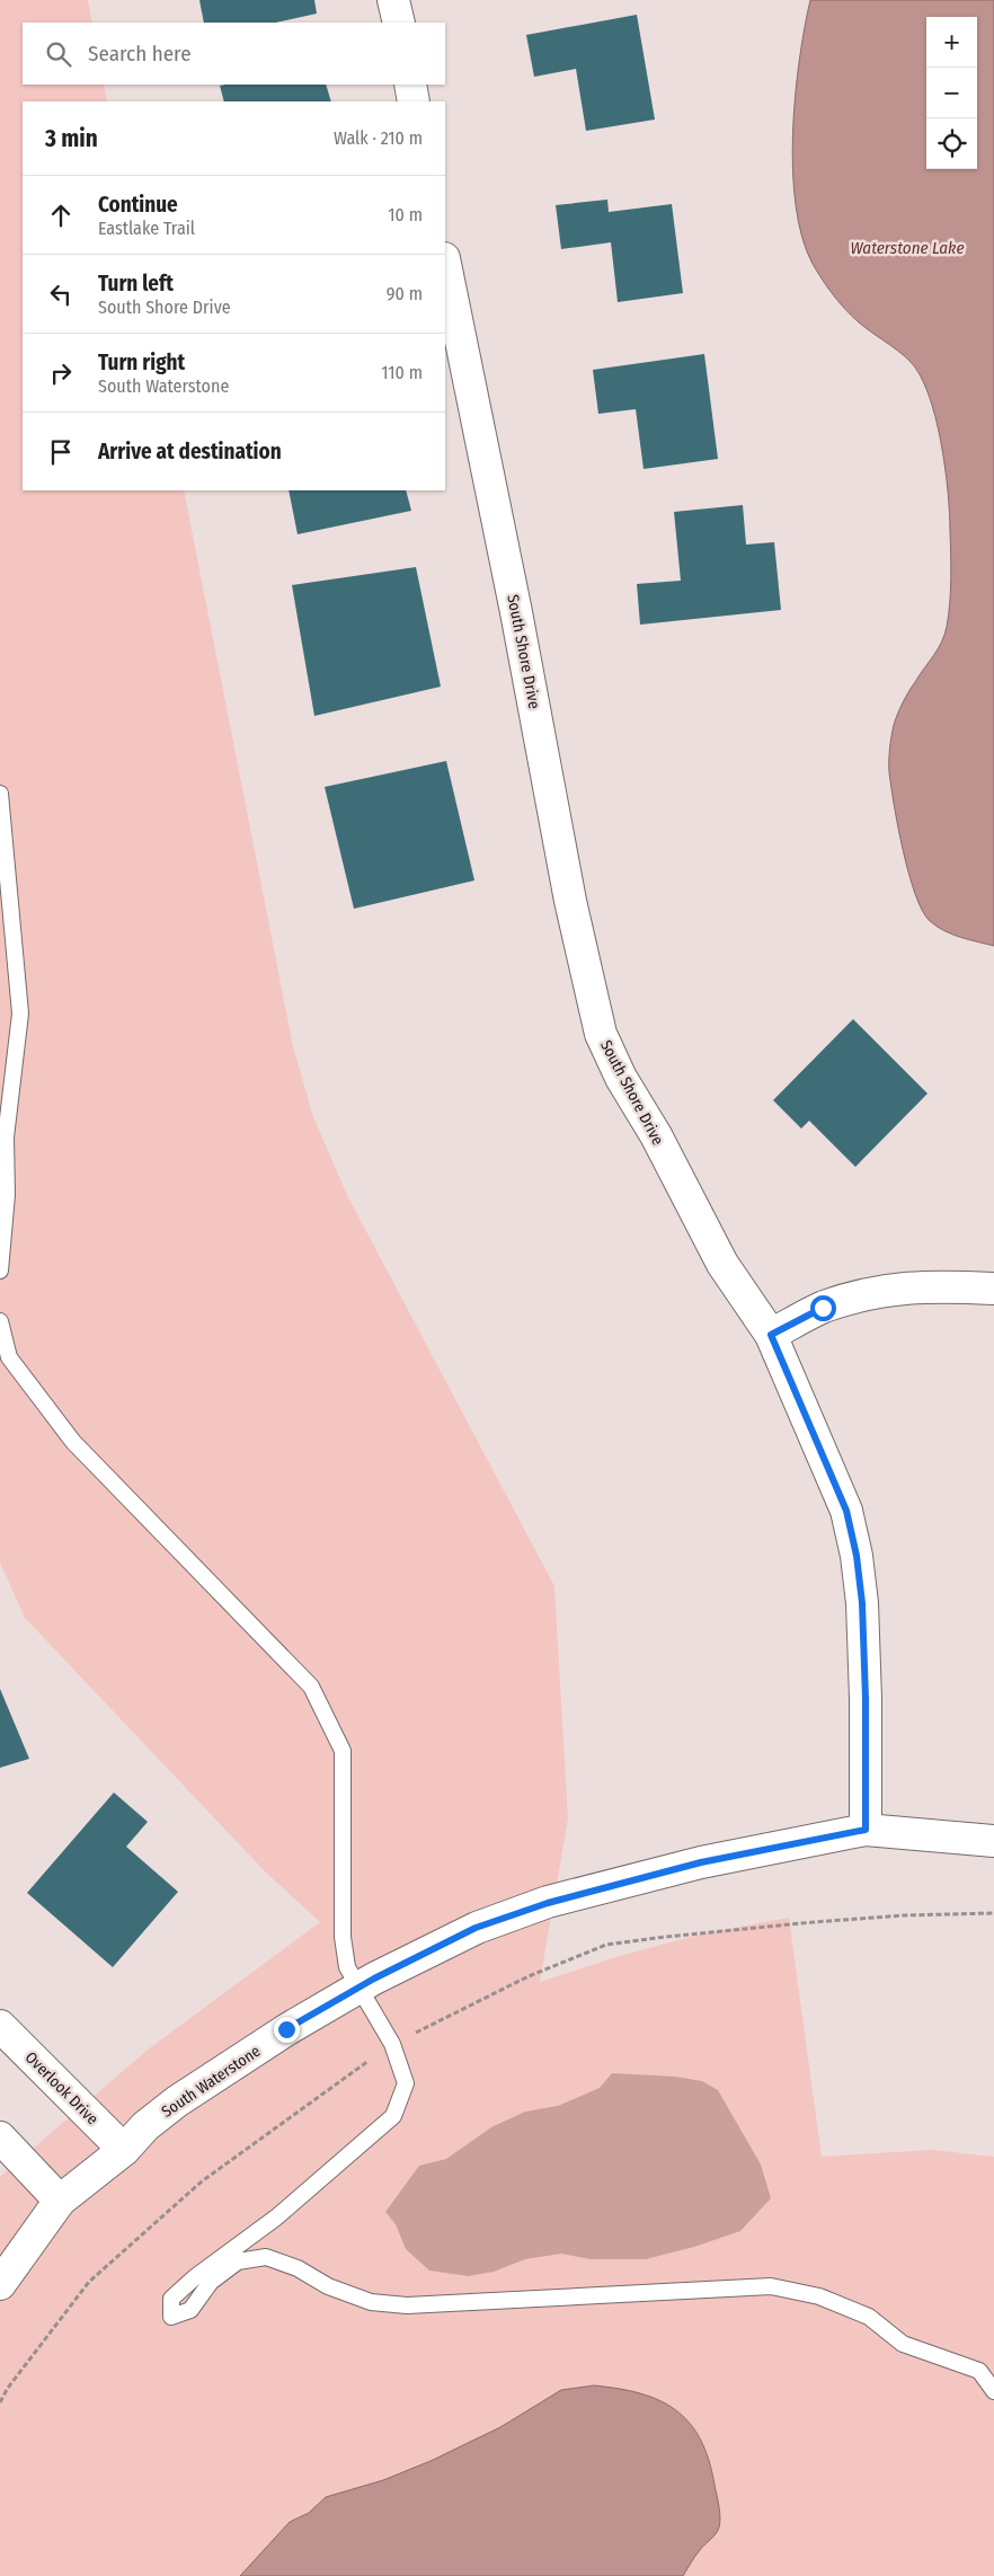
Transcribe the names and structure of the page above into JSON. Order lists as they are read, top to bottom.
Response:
{
  "streets": {
    "street": ["South Shore Drive", "South Waterstone", "Overlook Drive"]
  },
  "crossings": [
    ["South Shore Drive", "South Waterstone"],
    ["South Waterstone", "Overlook Drive"]
  ],
  "water": ["Waterstone Lake"],
  "page": {
    "map_buttons": ["+", "−"],
    "search": "Search here",
    "heading": ["3 min", "Walk · 210 m"],
    "list": [
      ["Continue", "Eastlake Trail", "10 m"],
      ["Turn left", "South Shore Drive", "90 m"],
      ["Turn right", "South Waterstone", "110 m"],
      "Arrive at destination"
    ]
  }
}
